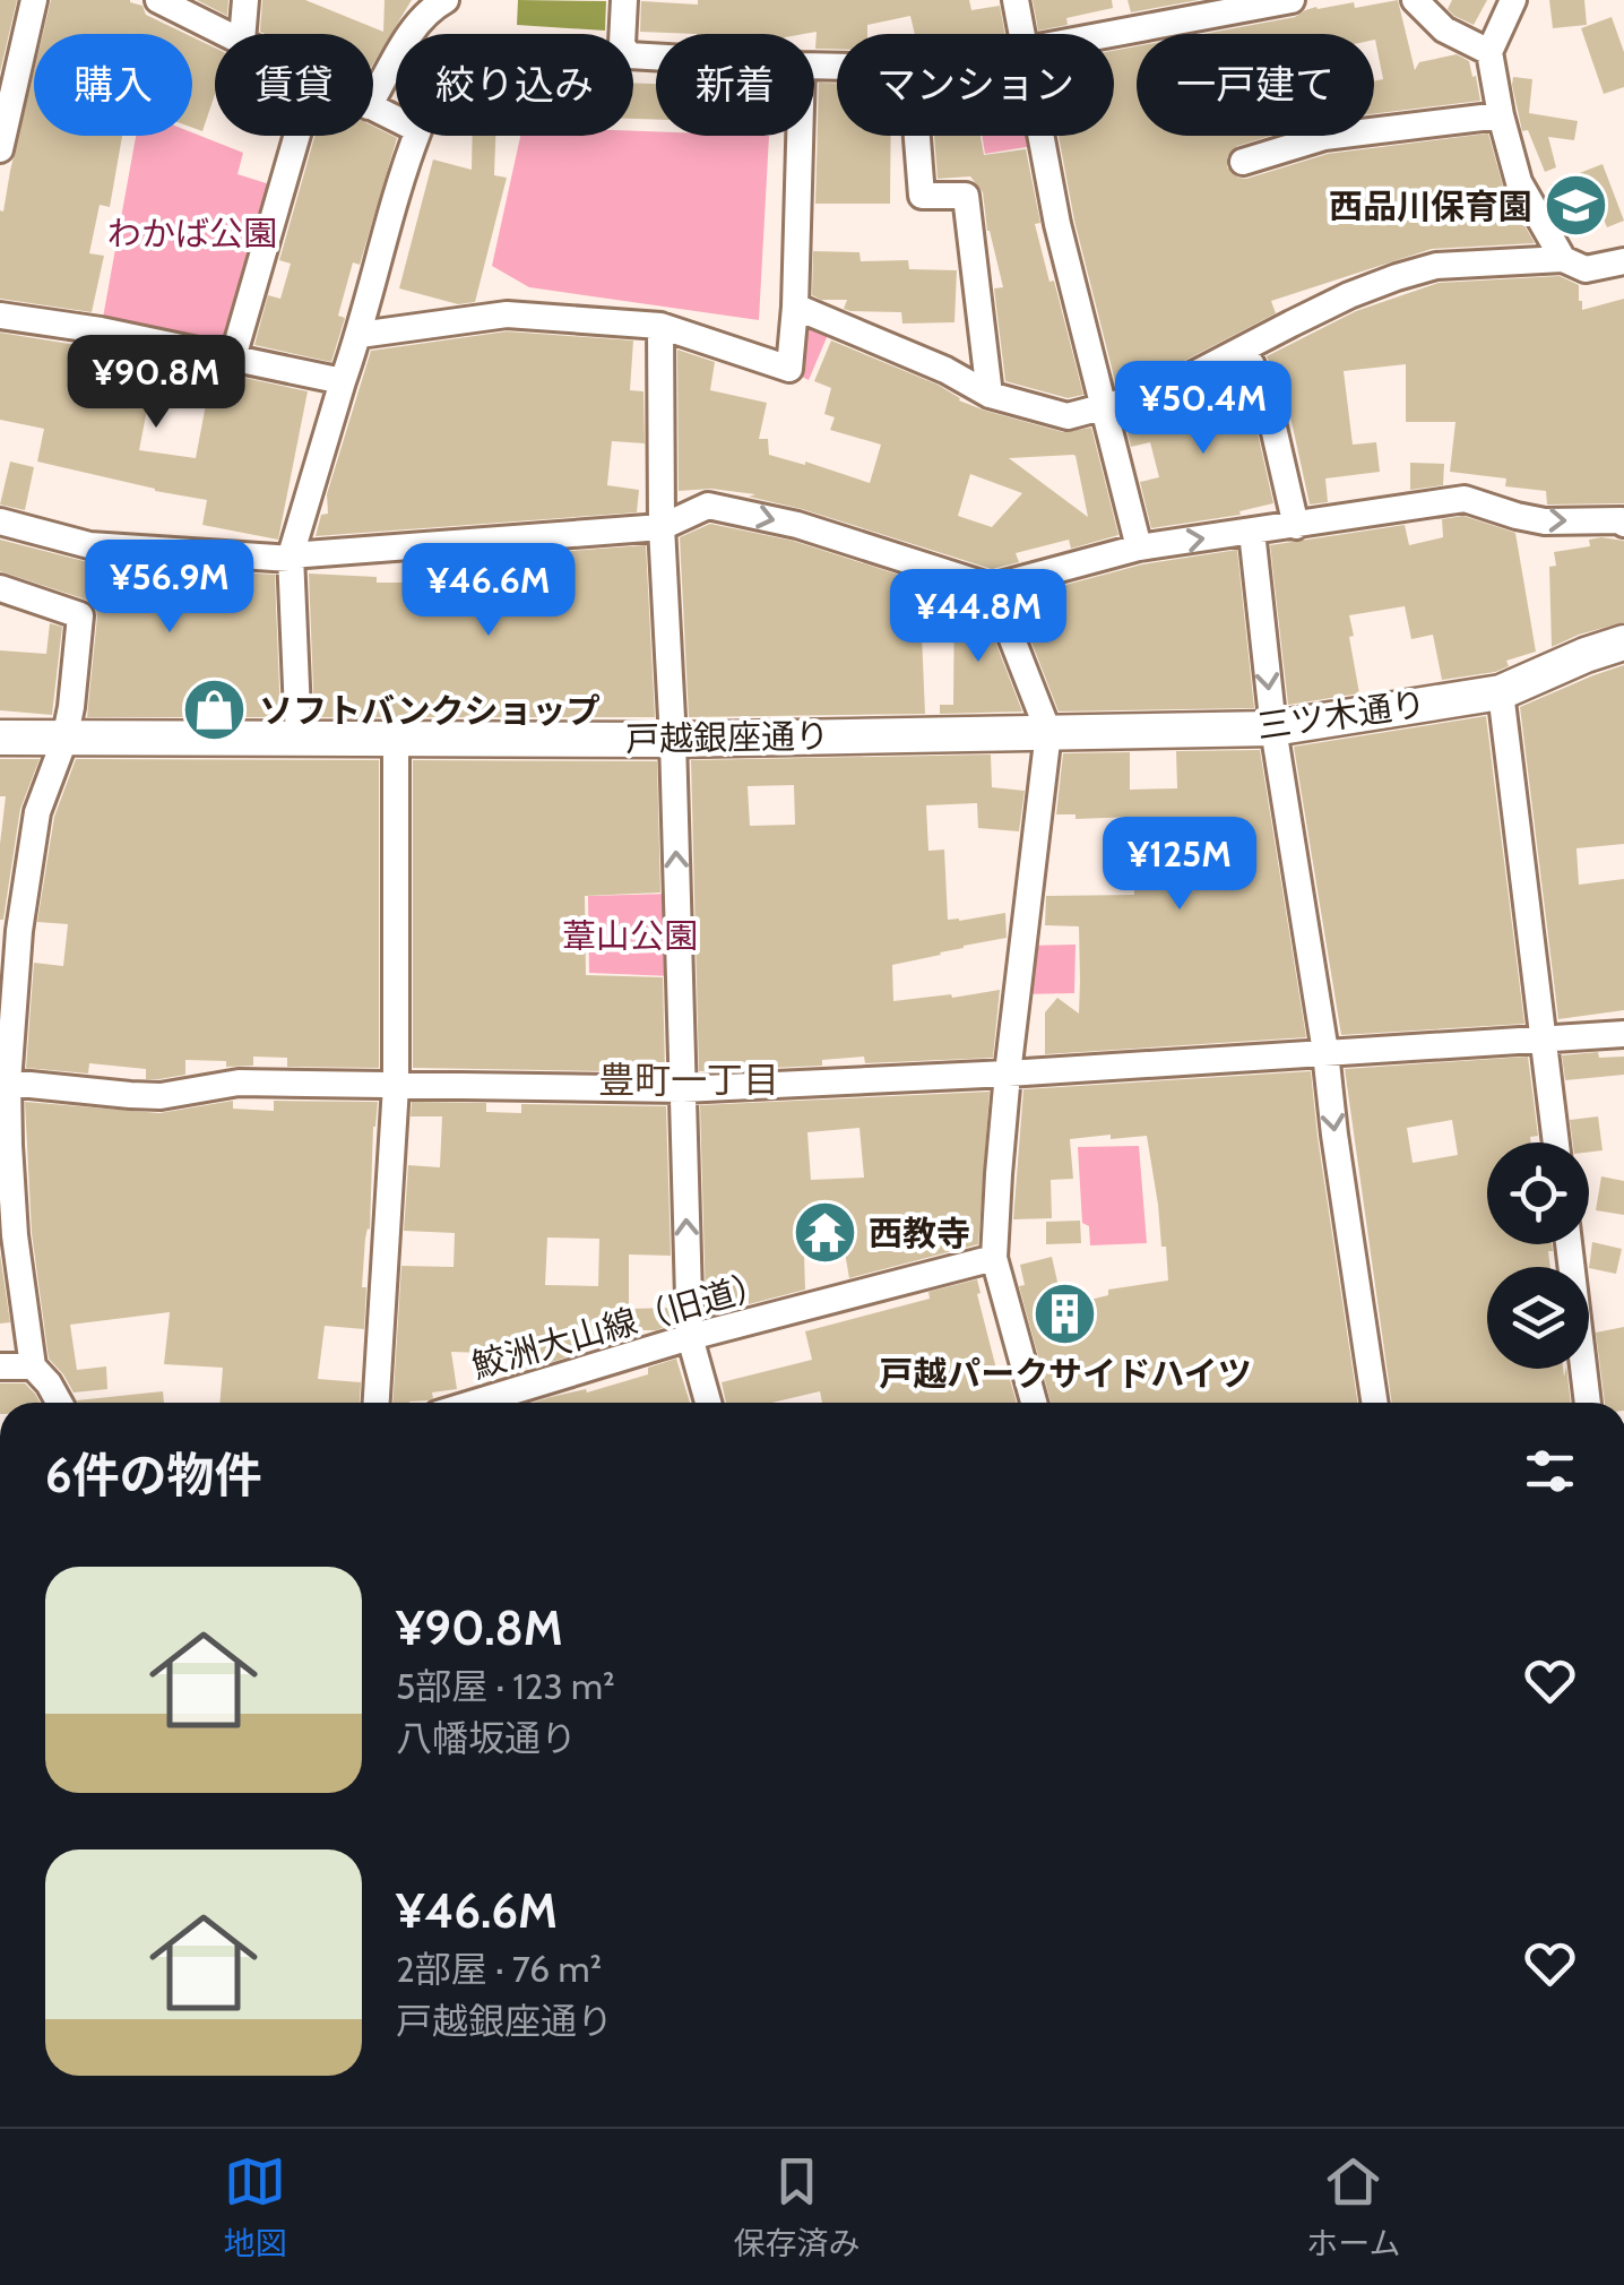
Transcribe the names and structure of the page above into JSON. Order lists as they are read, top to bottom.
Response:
{
  "streets": {
    "street": ["三ツ木通り", "戸越銀座通り", "鮫洲大山線（旧道）"]
  },
  "crossings": [
    ["三ツ木通り", "戸越銀座通り"]
  ],
  "districts": ["豊町一丁目"],
  "parks": ["わかば公園", "葦山公園"],
  "places": {
    "school or university": ["西品川保育園"],
    "shop": ["ソフトバンクショップ"],
    "temple": ["西教寺"],
    "building": ["戸越パークサイドハイツ"]
  },
  "page": {
    "chip": [
      "購入",
      "賃貸",
      "絞り込み",
      "新着",
      "マンション",
      "一戸建て"
    ],
    "price": [
      "¥90.8M",
      "¥50.4M",
      "¥56.9M",
      "¥46.6M",
      "¥44.8M",
      "¥125M"
    ],
    "heading": "6件の物件",
    "list": [
      {
        "name": "¥90.8M",
        "note": "5部屋 · 123 m² · 八幡坂通り"
      },
      {
        "name": "¥46.6M",
        "note": "2部屋 · 76 m² · 戸越銀座通り"
      }
    ],
    "tabs": ["地図", "保存済み", "ホーム"]
  }
}
